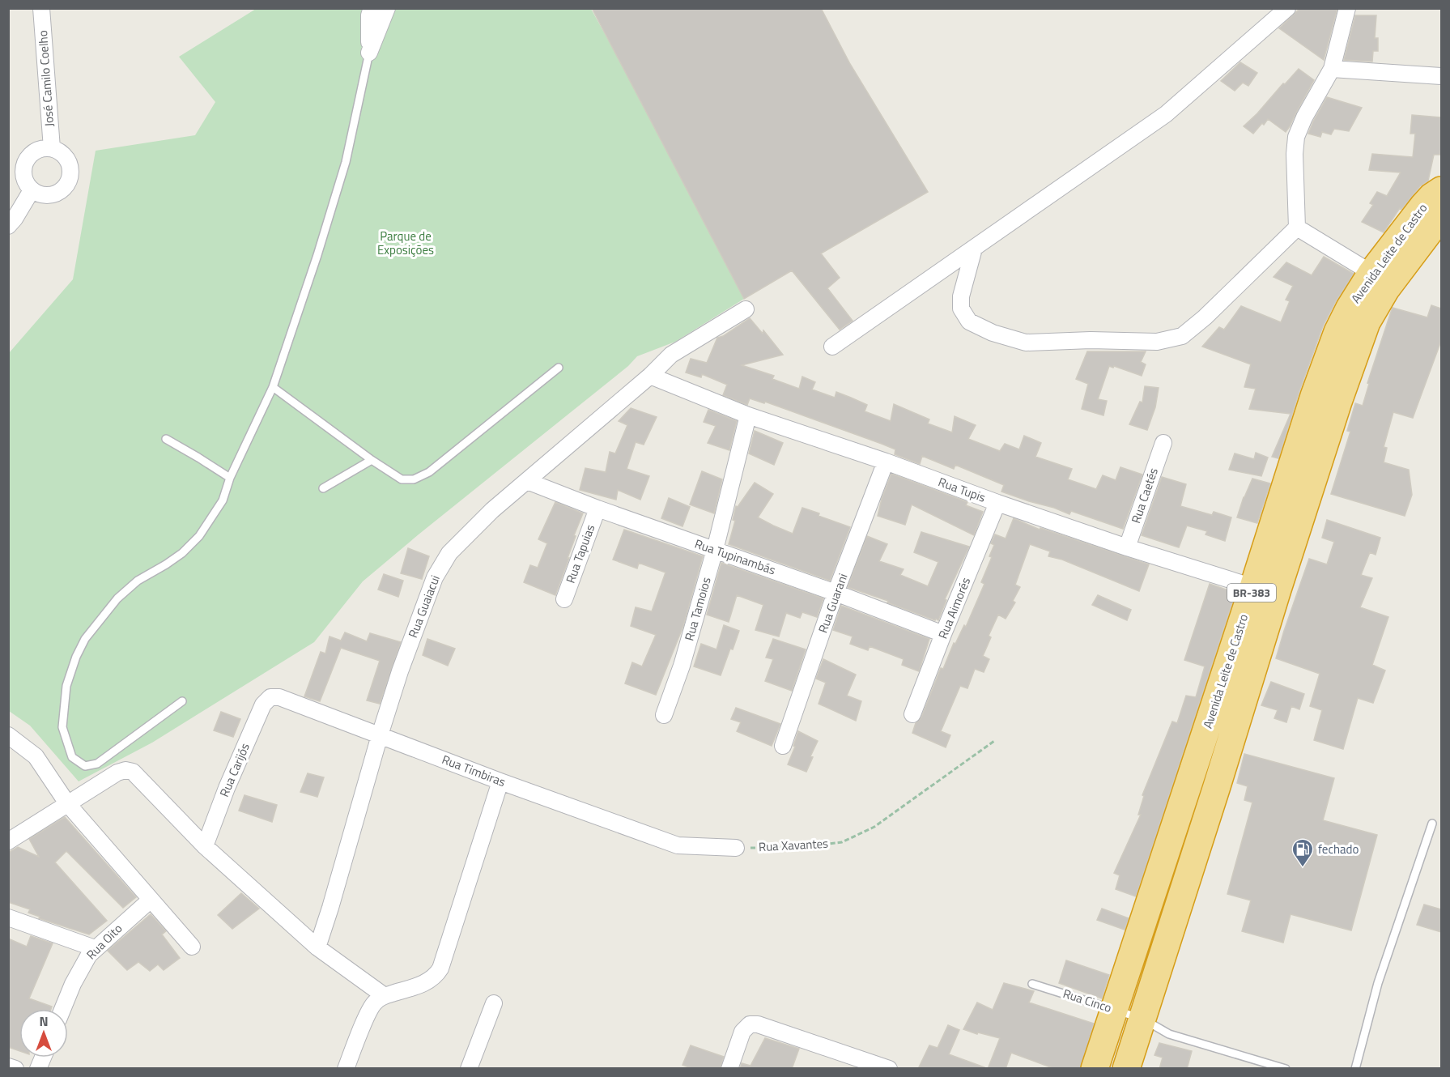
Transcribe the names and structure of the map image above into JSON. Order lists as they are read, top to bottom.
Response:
{
  "streets": {
    "highway": ["Avenida Leite de Castro", "BR-383"],
    "street": [
      "José Camilo Coelho",
      "Rua Tupis",
      "Rua Caetés",
      "Rua Tapuias",
      "Rua Tupinambás",
      "Rua Guarani",
      "Rua Guaiacui",
      "Rua Aimorés",
      "Rua Tamoios",
      "Rua Carijós",
      "Rua Timbiras",
      "Rua Oito"
    ],
    "lane": ["Rua Cinco"],
    "path": ["Rua Xavantes"]
  },
  "crossings": [
    ["Avenida Leite de Castro", "Rua Tupis"],
    ["Avenida Leite de Castro", "Rua Cinco"],
    ["Rua Tupis", "Rua Caetés"],
    ["Rua Tupis", "Rua Guarani"],
    ["Rua Tupis", "Rua Guaiacui"],
    ["Rua Tupis", "Rua Aimorés"],
    ["Rua Tupis", "Rua Tamoios"],
    ["Rua Tapuias", "Rua Tupinambás"],
    ["Rua Tupinambás", "Rua Guarani"],
    ["Rua Tupinambás", "Rua Guaiacui"],
    ["Rua Tupinambás", "Rua Aimorés"],
    ["Rua Tupinambás", "Rua Tamoios"],
    ["Rua Guaiacui", "Rua Timbiras"],
    ["Rua Carijós", "Rua Timbiras"],
    ["Rua Timbiras", "Rua Xavantes"]
  ],
  "parks": ["Parque de Exposições"],
  "places": {
    "fuel station": ["fechado"]
  },
  "north": "top"
}
